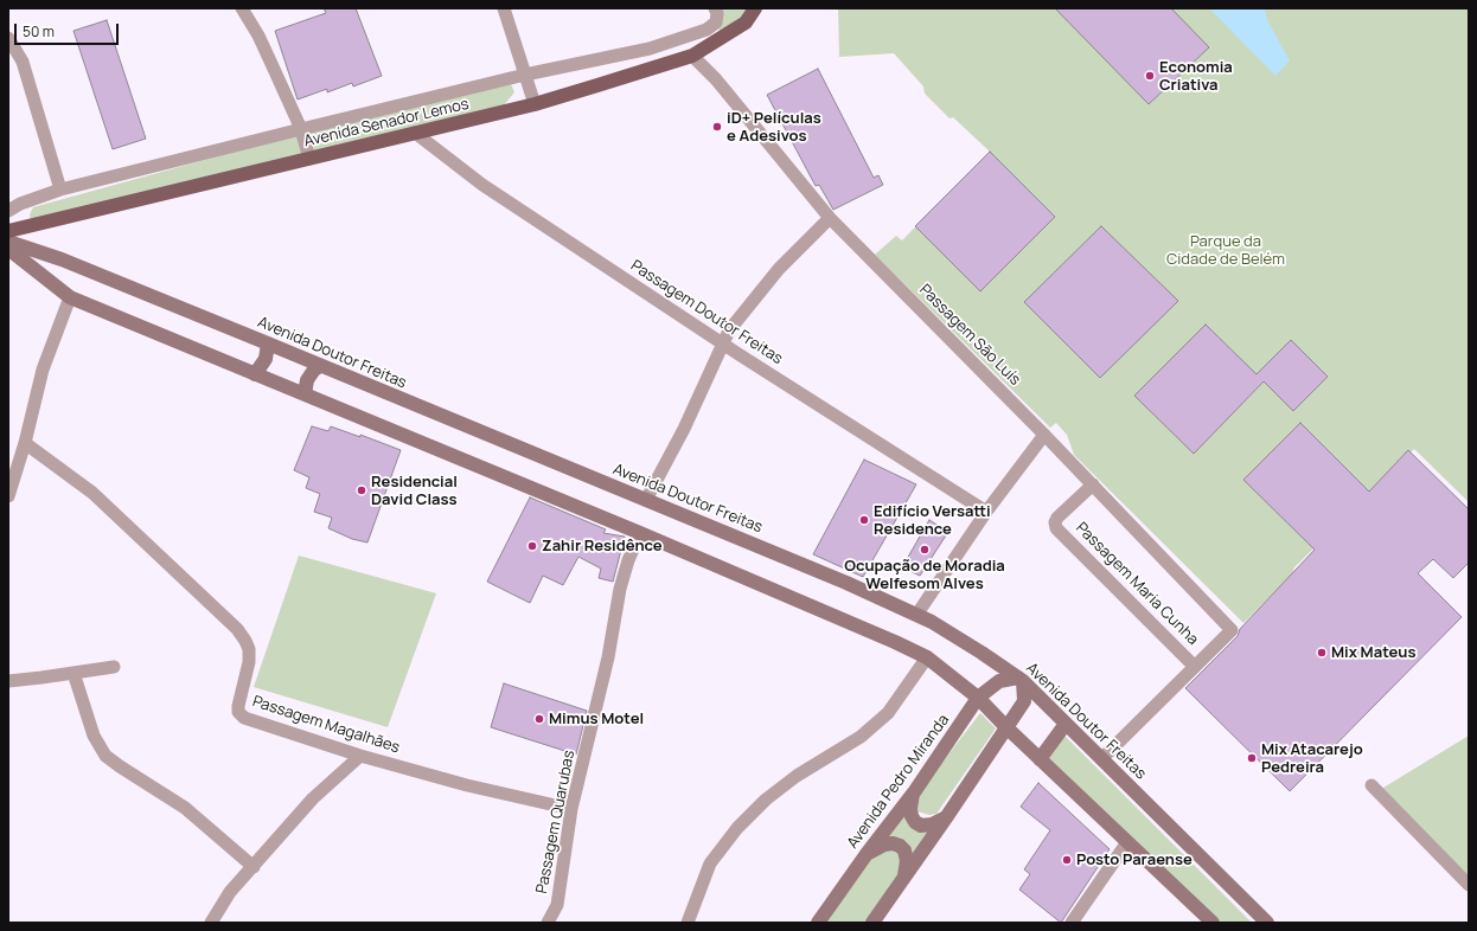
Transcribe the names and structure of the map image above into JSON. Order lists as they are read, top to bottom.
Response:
{
  "streets": {
    "main road": ["Avenida Senador Lemos", "Avenida Doutor Freitas", "Avenida Pedro Miranda"],
    "street": [
      "Passagem Doutor Freitas",
      "Passagem São Luís",
      "Passagem Maria Cunha",
      "Passagem Magalhães",
      "Passagem Quarubas"
    ]
  },
  "crossings": [
    ["Avenida Senador Lemos", "Passagem Doutor Freitas"],
    ["Avenida Senador Lemos", "Passagem São Luís"],
    ["Passagem São Luís", "Passagem Maria Cunha"],
    ["Avenida Doutor Freitas", "Avenida Pedro Miranda"],
    ["Passagem Magalhães", "Passagem Quarubas"]
  ],
  "parks": ["Parque da Cidade de Belém"],
  "places": [
    "Economia Criativa",
    "iD+ Películas e Adesivos",
    "Residencial David Class",
    "Edifício Versatti Residence",
    "Zahir Residênce",
    "Ocupação de Moradia Welfesom Alves",
    "Mix Mateus",
    "Mimus Motel",
    "Mix Atacarejo Pedreira",
    "Posto Paraense"
  ],
  "scale_bar": "50 m"
}
